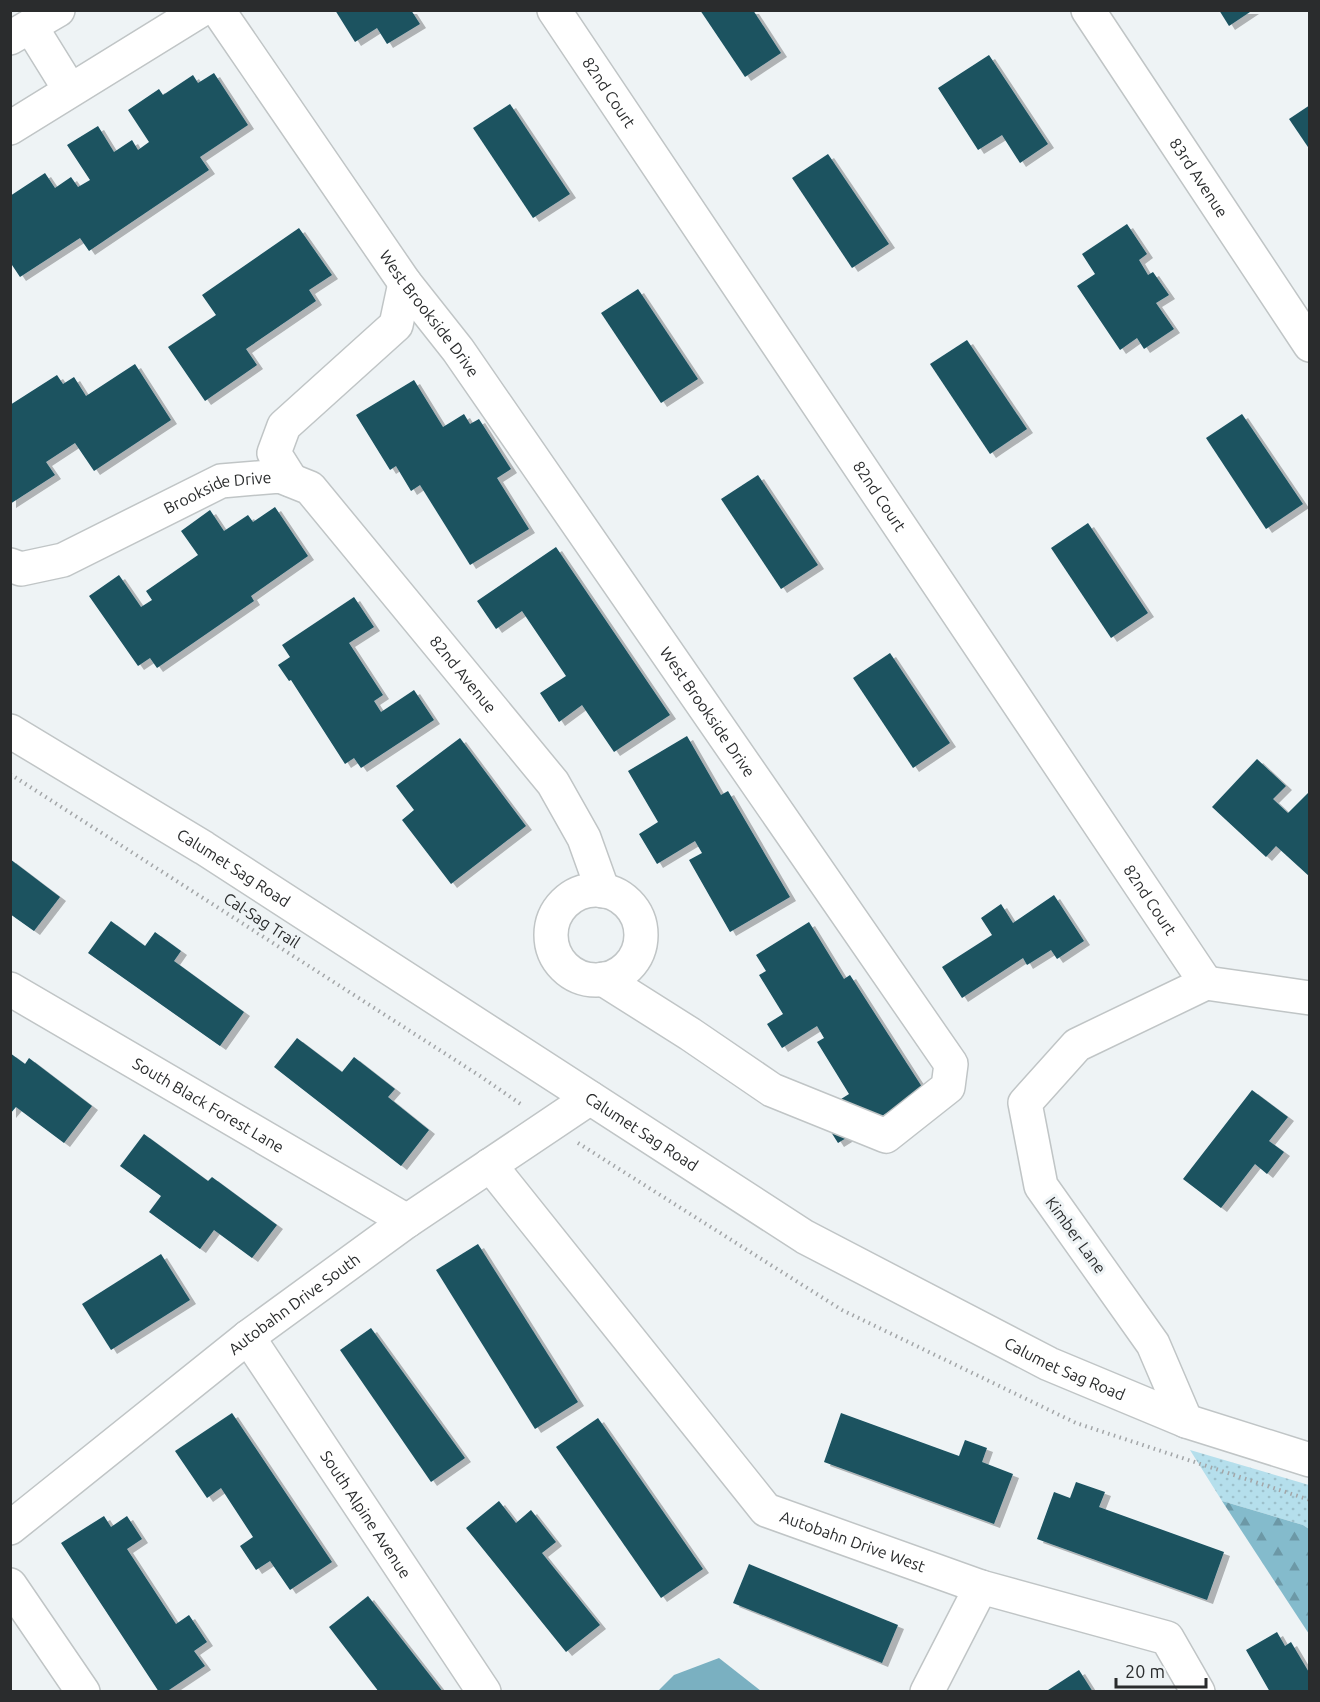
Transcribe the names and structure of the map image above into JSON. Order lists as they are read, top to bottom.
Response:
{
  "streets": {
    "street": [
      "82nd Court",
      "83rd Avenue",
      "West Brookside Drive",
      "Brookside Drive",
      "82nd Avenue",
      "Calumet Sag Road",
      "South Black Forest Lane",
      "Kimber Lane",
      "Autobahn Drive South",
      "South Alpine Avenue",
      "Autobahn Drive West"
    ],
    "path": ["Cal-Sag Trail"]
  },
  "crossings": [
    ["82nd Court", "Kimber Lane"],
    ["West Brookside Drive", "Brookside Drive"],
    ["West Brookside Drive", "82nd Avenue"],
    ["Brookside Drive", "82nd Avenue"],
    ["Calumet Sag Road", "Kimber Lane"],
    ["Calumet Sag Road", "Autobahn Drive South"],
    ["South Black Forest Lane", "Autobahn Drive South"],
    ["Autobahn Drive South", "South Alpine Avenue"],
    ["Autobahn Drive South", "Autobahn Drive West"]
  ],
  "scale_bar": "20 m"
}
